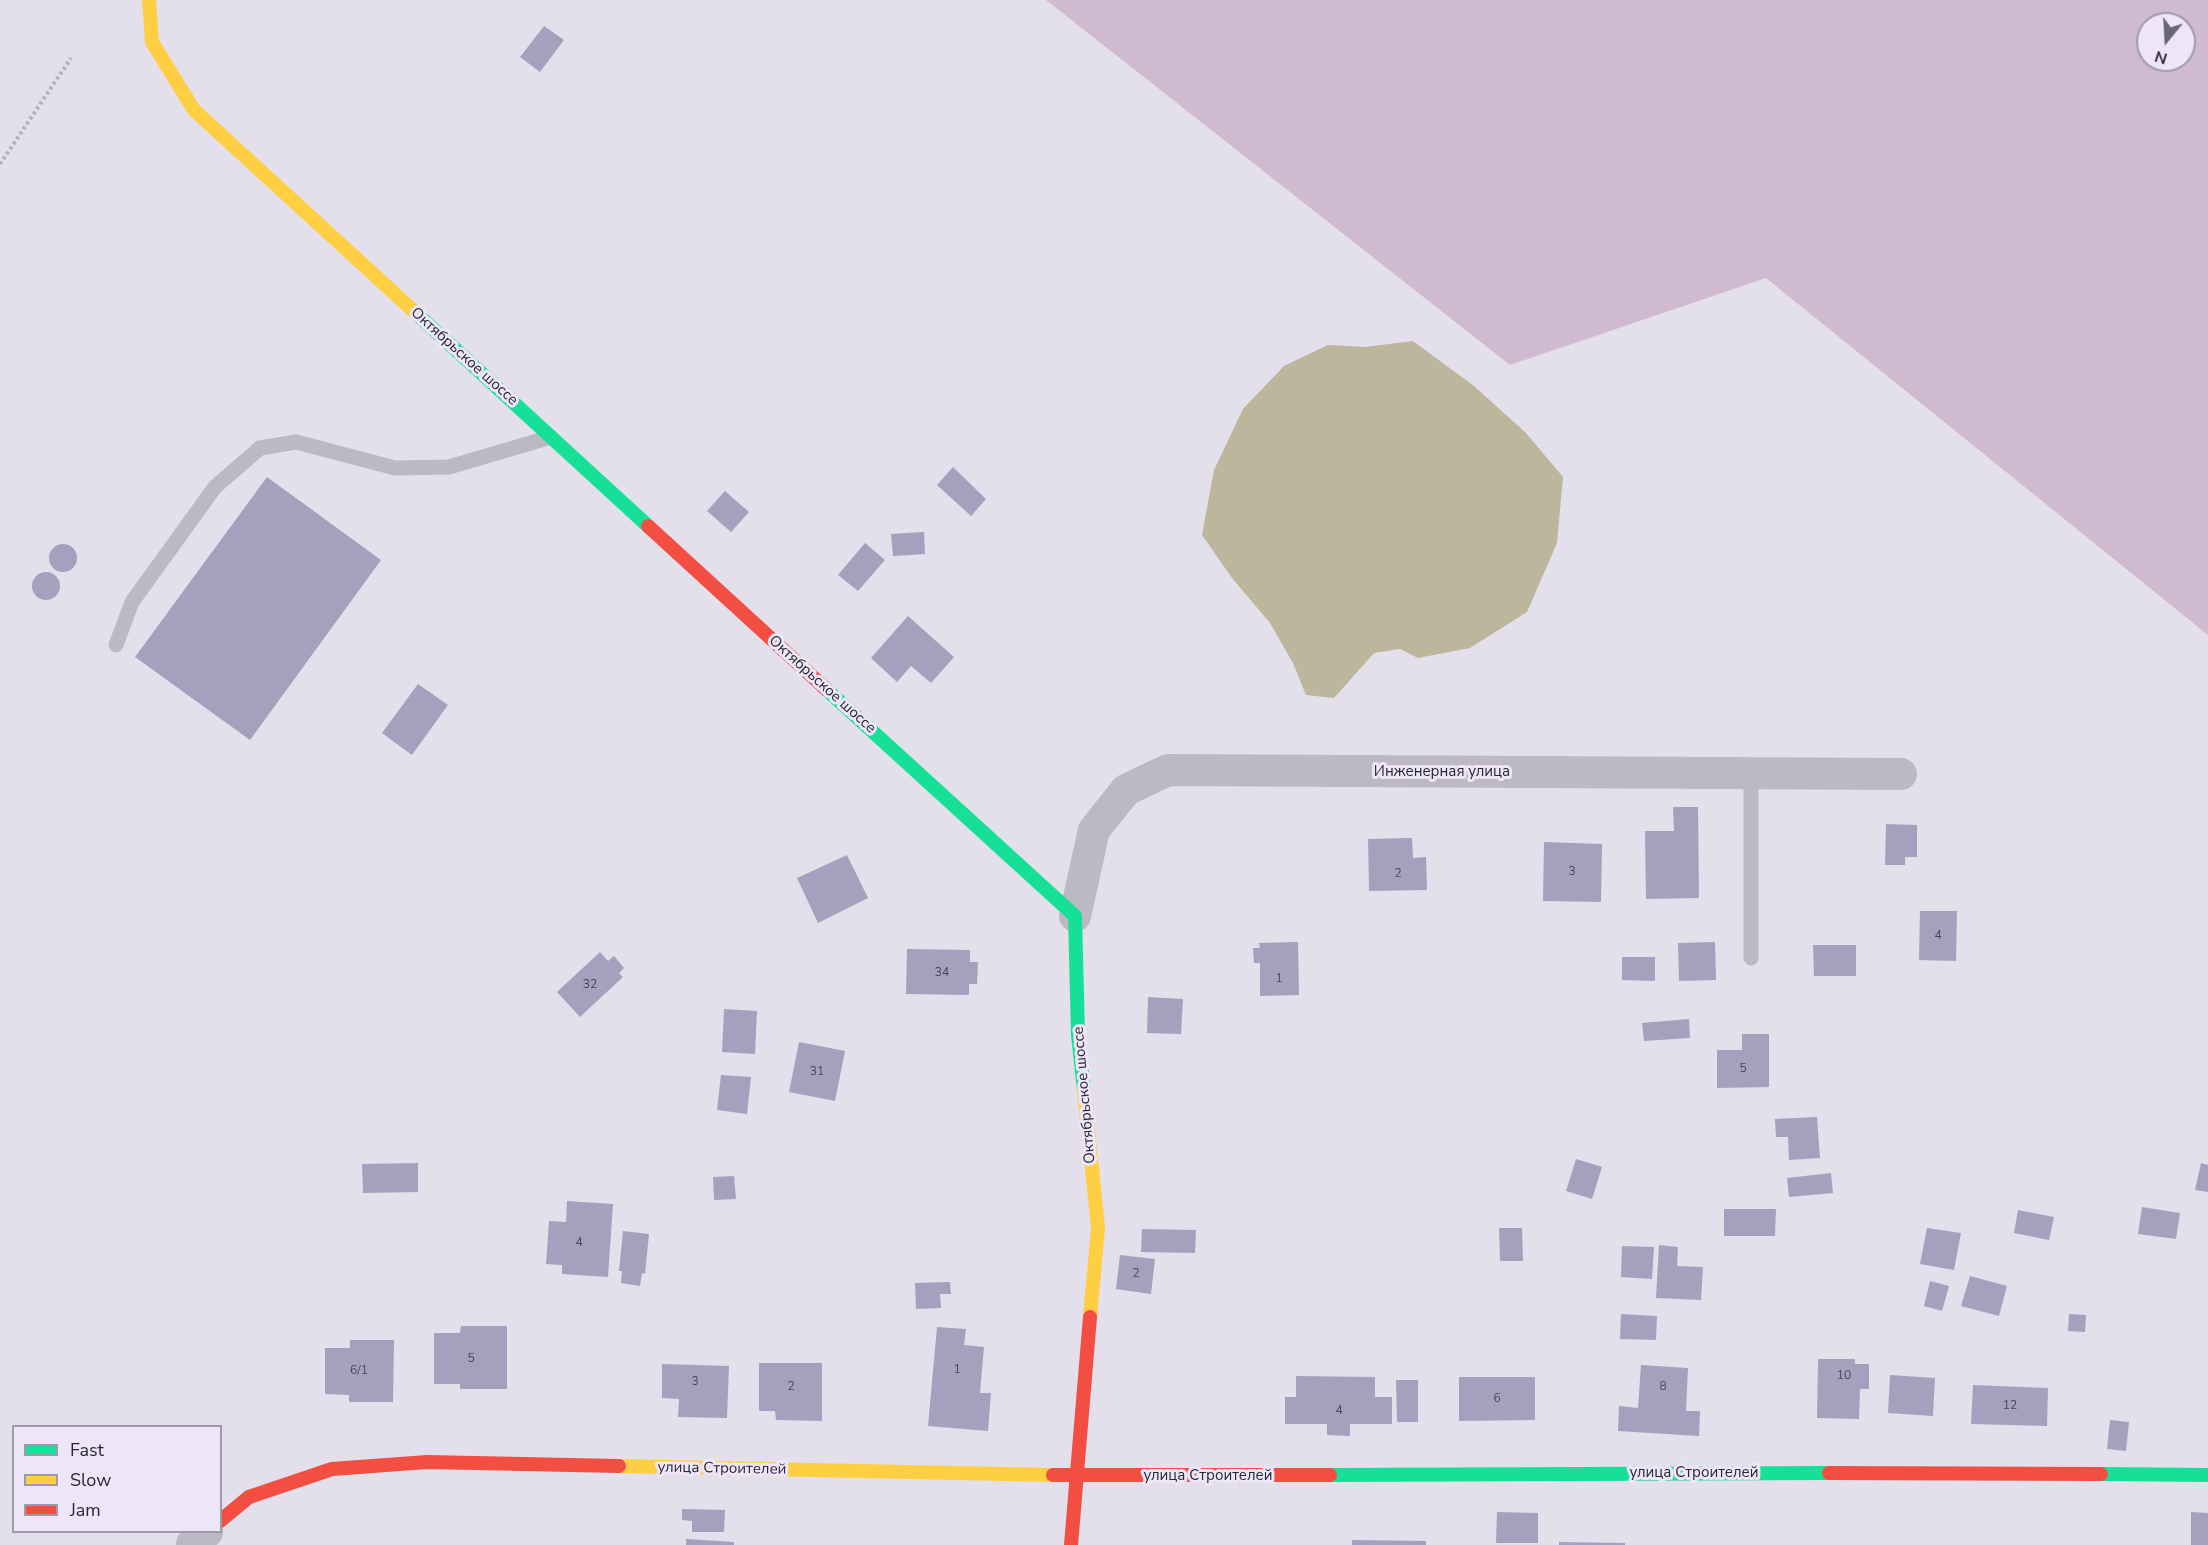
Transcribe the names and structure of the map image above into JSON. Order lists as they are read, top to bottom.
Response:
{
  "streets": {
    "street": ["Октябрьское шоссе", "Инженерная улица", "улица Строителей"]
  },
  "crossings": [
    ["Октябрьское шоссе", "Инженерная улица"],
    ["Октябрьское шоссе", "улица Строителей"]
  ],
  "house_numbers": [
    "3",
    "2",
    "4",
    "34",
    "1",
    "32",
    "5",
    "31",
    "4",
    "2",
    "5",
    "1",
    "6/1",
    "10",
    "3",
    "2",
    "8",
    "6",
    "12",
    "4"
  ],
  "legend": ["Fast", "Slow", "Jam"],
  "north": "bottom"
}
